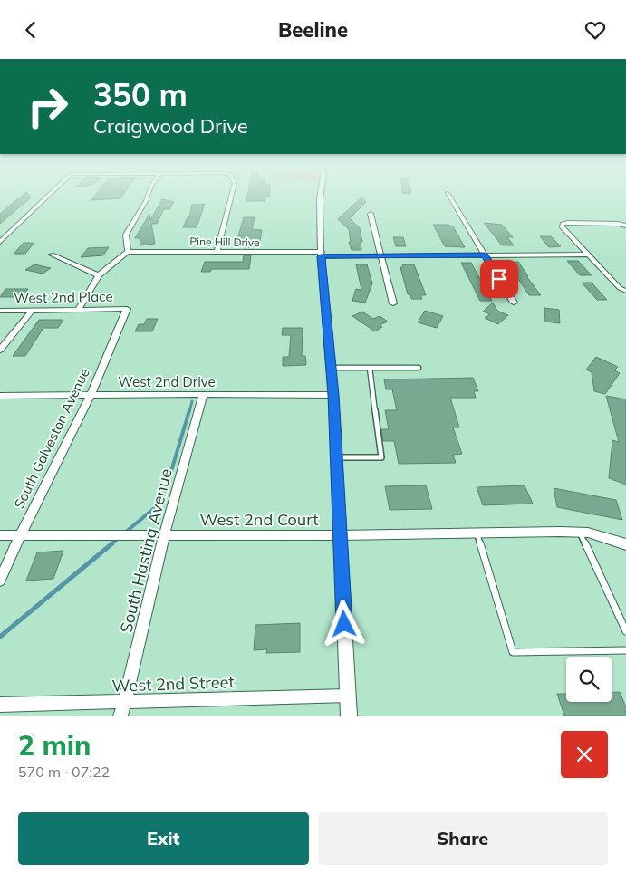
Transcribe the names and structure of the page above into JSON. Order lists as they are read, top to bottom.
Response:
{
  "streets": {
    "street": [
      "Pine Hill Drive",
      "West 2nd Place",
      "West 2nd Drive",
      "South Galveston Avenue",
      "West 2nd Court",
      "South Hasting Avenue",
      "West 2nd Street"
    ]
  },
  "crossings": [
    ["West 2nd Place", "South Galveston Avenue"],
    ["West 2nd Drive", "South Galveston Avenue"],
    ["West 2nd Drive", "South Hasting Avenue"],
    ["South Galveston Avenue", "West 2nd Court"],
    ["West 2nd Court", "South Hasting Avenue"],
    ["South Hasting Avenue", "West 2nd Street"]
  ],
  "page": {
    "header": "Beeline",
    "turn": ["350 m", "Craigwood Drive"],
    "heading": ["2 min", "570 m · 07:22"],
    "buttons": ["Exit", "Share"]
  }
}
